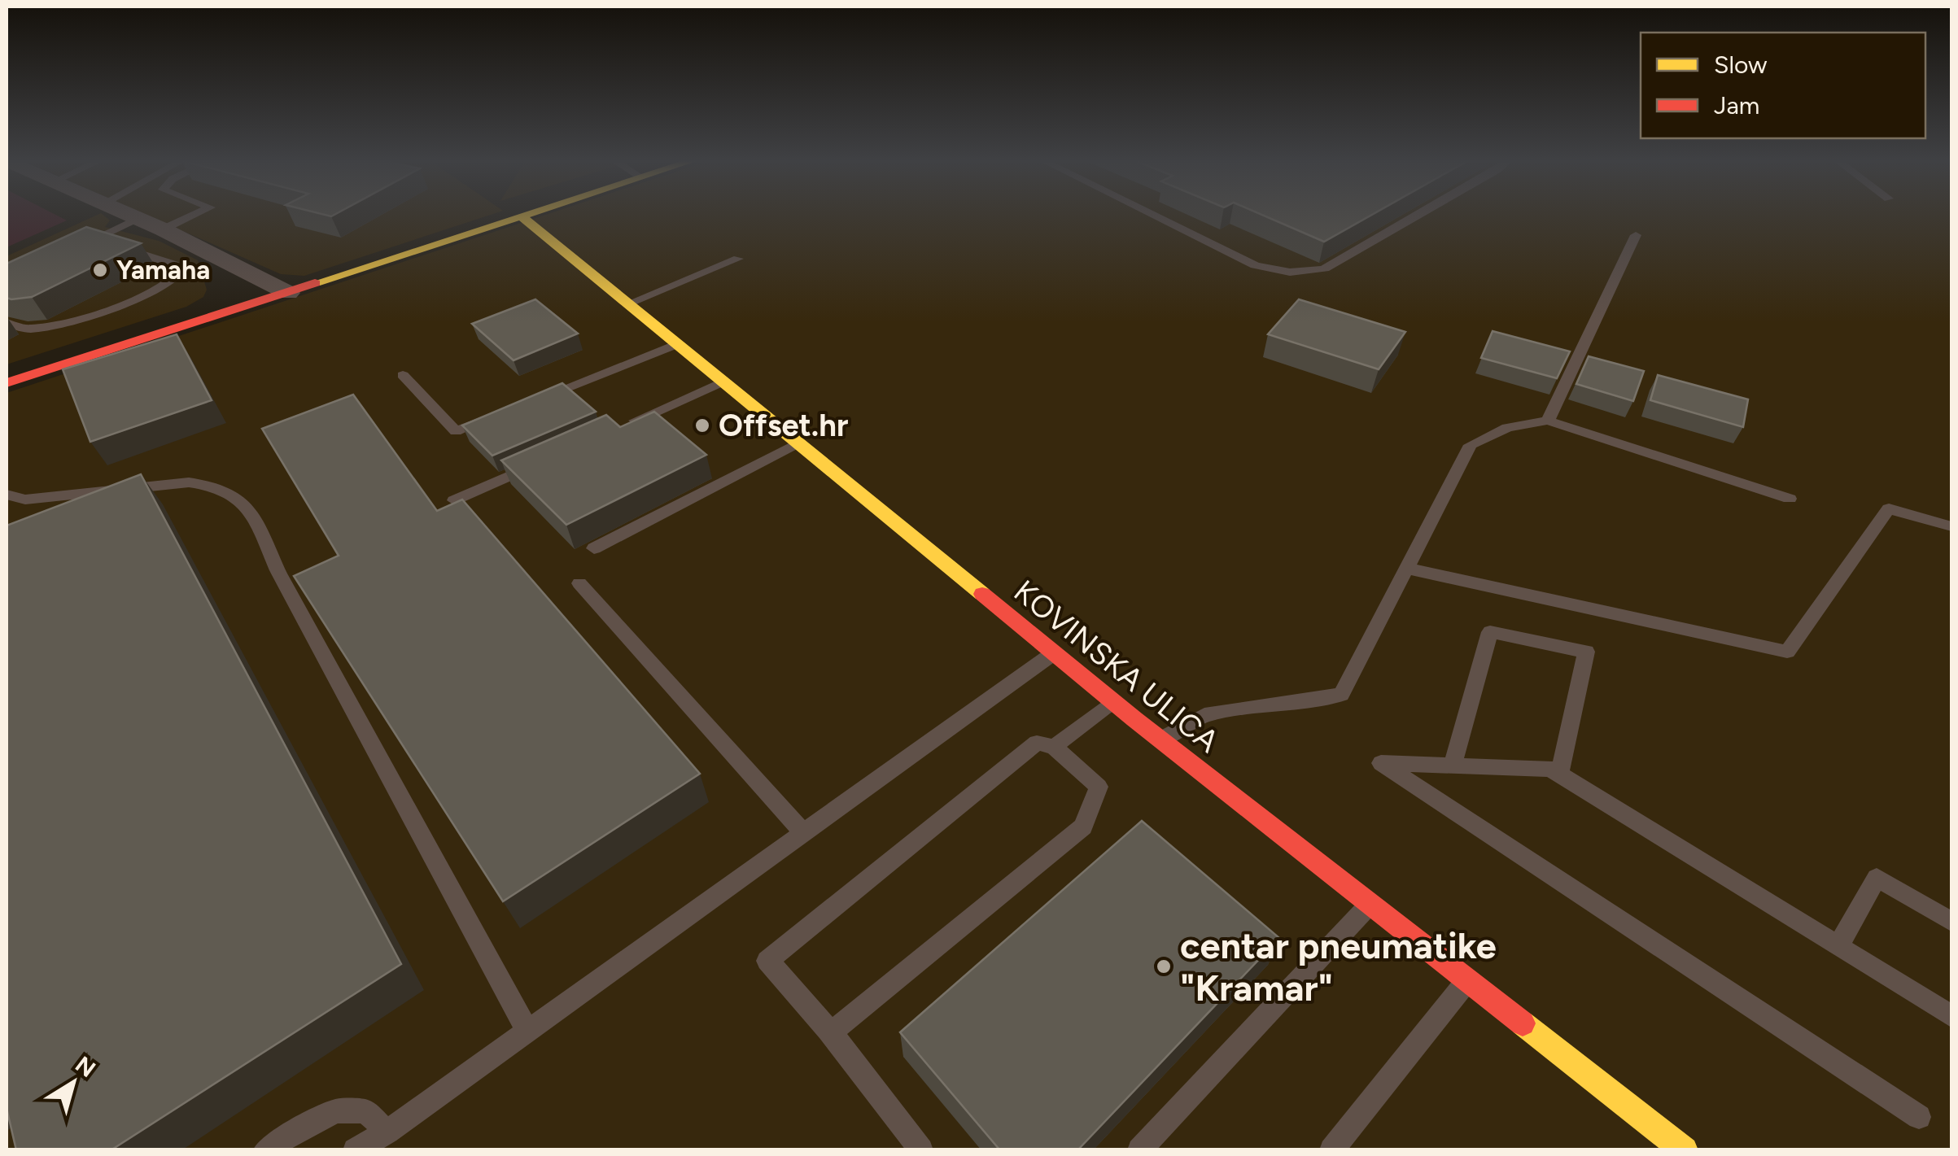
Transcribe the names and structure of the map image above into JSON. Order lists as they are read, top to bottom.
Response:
{
  "streets": {
    "street": ["KOVINSKA ULICA"]
  },
  "places": ["Yamaha", "Offset.hr", "centar pneumatike \"Kramar\""],
  "legend": ["Slow", "Jam"],
  "north": "top right"
}
